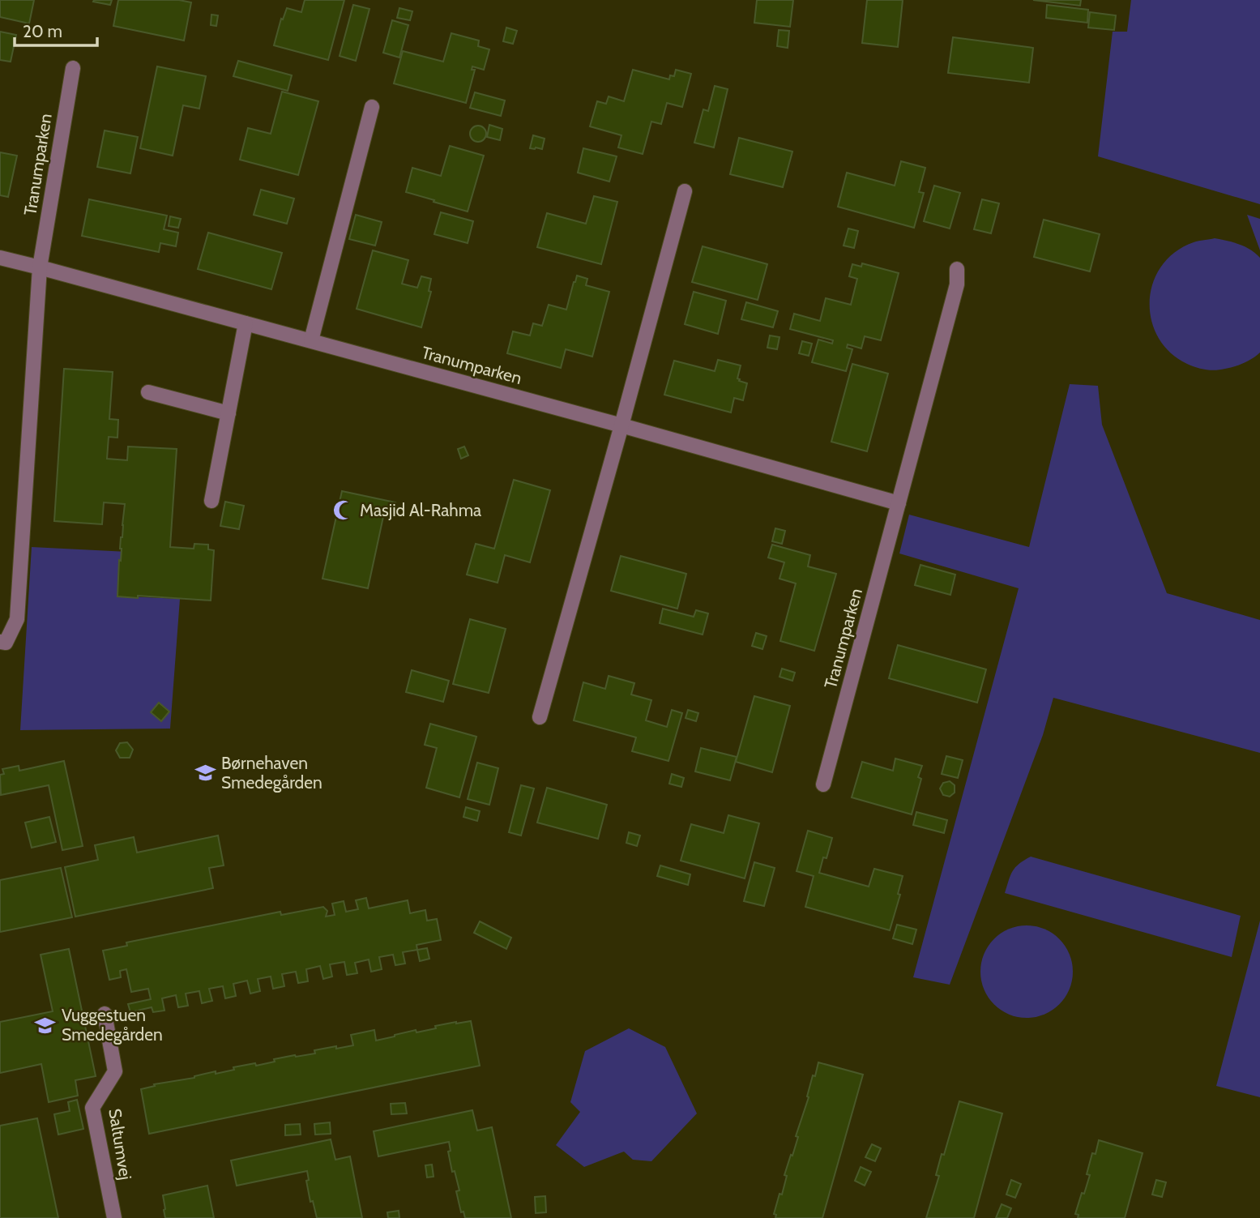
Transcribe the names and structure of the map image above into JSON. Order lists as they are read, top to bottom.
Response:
{
  "streets": {
    "street": ["Tranumparken", "Saltumvej"]
  },
  "places": {
    "mosque": ["Masjid Al-Rahma"],
    "school or university": ["Børnehaven Smedegården", "Vuggestuen Smedegården"]
  },
  "scale_bar": "20 m"
}
